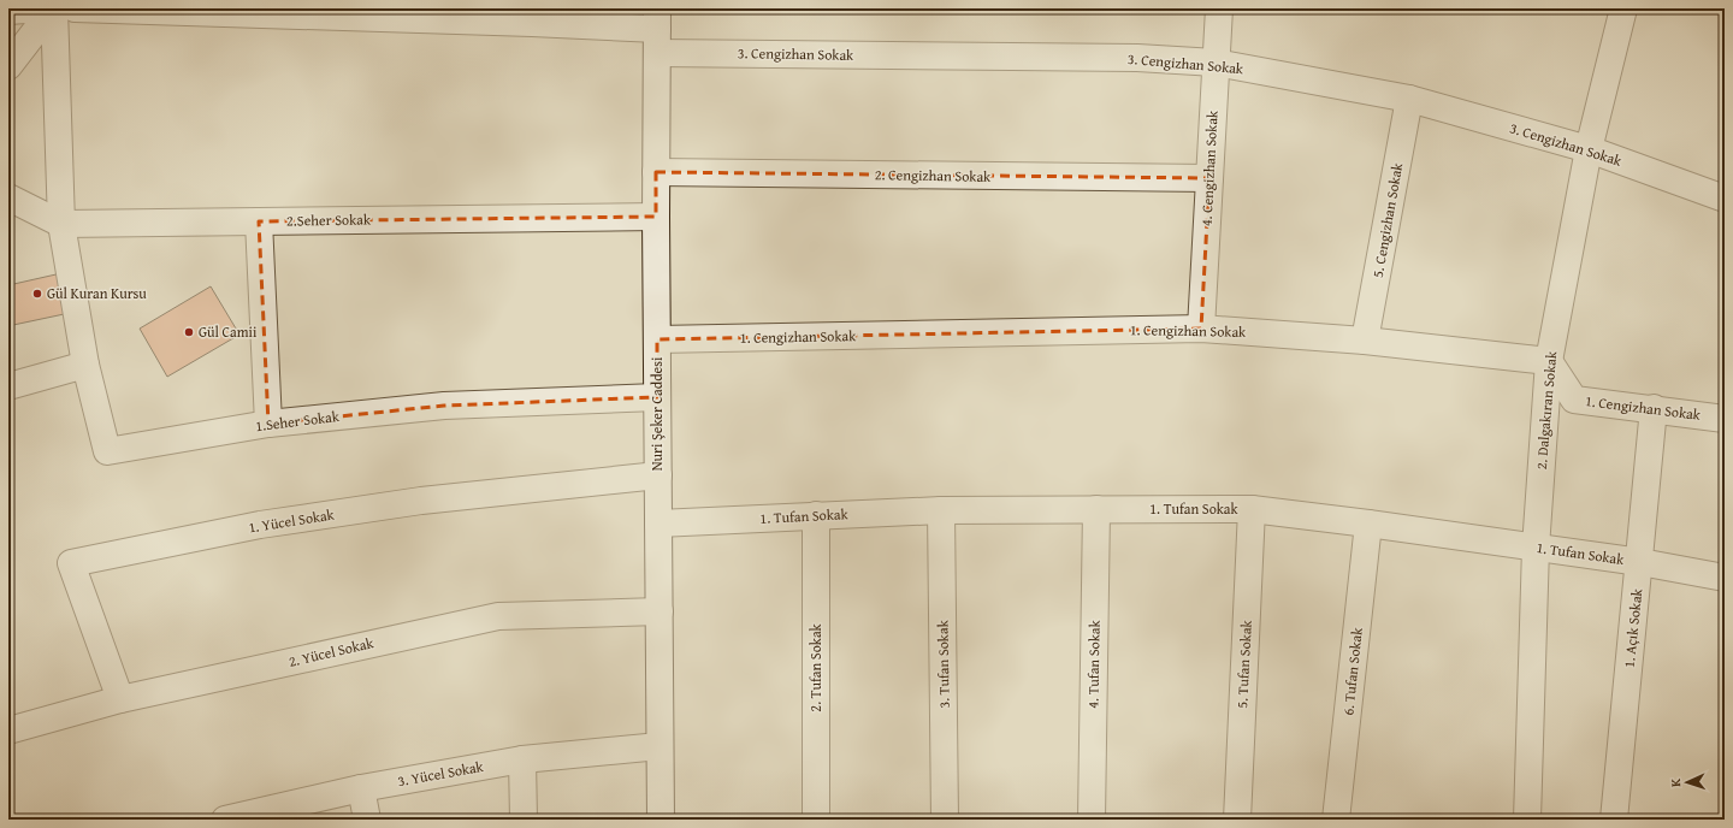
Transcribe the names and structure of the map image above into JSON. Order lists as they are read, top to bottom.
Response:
{
  "streets": {
    "street": [
      "3. Cengizhan Sokak",
      "4. Cengizhan Sokak",
      "2. Cengizhan Sokak",
      "2.Seher Sokak",
      "5. Cengizhan Sokak",
      "1. Cengizhan Sokak",
      "2. Dalgakıran Sokak",
      "Nuri Şeker Caddesi",
      "1.Seher Sokak",
      "1. Tufan Sokak",
      "1. Yücel Sokak",
      "1. Açık Sokak",
      "2. Yücel Sokak",
      "3. Tufan Sokak",
      "4. Tufan Sokak",
      "5. Tufan Sokak",
      "2. Tufan Sokak",
      "6. Tufan Sokak",
      "3. Yücel Sokak"
    ]
  },
  "crossings": [
    ["3. Cengizhan Sokak", "4. Cengizhan Sokak"],
    ["3. Cengizhan Sokak", "5. Cengizhan Sokak"],
    ["3. Cengizhan Sokak", "2. Dalgakıran Sokak"],
    ["3. Cengizhan Sokak", "Nuri Şeker Caddesi"],
    ["4. Cengizhan Sokak", "2. Cengizhan Sokak"],
    ["4. Cengizhan Sokak", "1. Cengizhan Sokak"],
    ["2. Cengizhan Sokak", "Nuri Şeker Caddesi"],
    ["2.Seher Sokak", "Nuri Şeker Caddesi"],
    ["5. Cengizhan Sokak", "1. Cengizhan Sokak"],
    ["1. Cengizhan Sokak", "2. Dalgakıran Sokak"],
    ["1. Cengizhan Sokak", "Nuri Şeker Caddesi"],
    ["1. Cengizhan Sokak", "1. Açık Sokak"],
    ["2. Dalgakıran Sokak", "1. Tufan Sokak"],
    ["Nuri Şeker Caddesi", "1.Seher Sokak"],
    ["Nuri Şeker Caddesi", "1. Tufan Sokak"],
    ["Nuri Şeker Caddesi", "1. Yücel Sokak"],
    ["Nuri Şeker Caddesi", "2. Yücel Sokak"],
    ["Nuri Şeker Caddesi", "3. Yücel Sokak"],
    ["1. Tufan Sokak", "1. Açık Sokak"],
    ["1. Tufan Sokak", "3. Tufan Sokak"],
    ["1. Tufan Sokak", "4. Tufan Sokak"],
    ["1. Tufan Sokak", "5. Tufan Sokak"],
    ["1. Tufan Sokak", "2. Tufan Sokak"],
    ["1. Tufan Sokak", "6. Tufan Sokak"],
    ["1. Yücel Sokak", "2. Yücel Sokak"]
  ],
  "places": ["Gül Kuran Kursu", "Gül Camii"],
  "north": "left"
}
